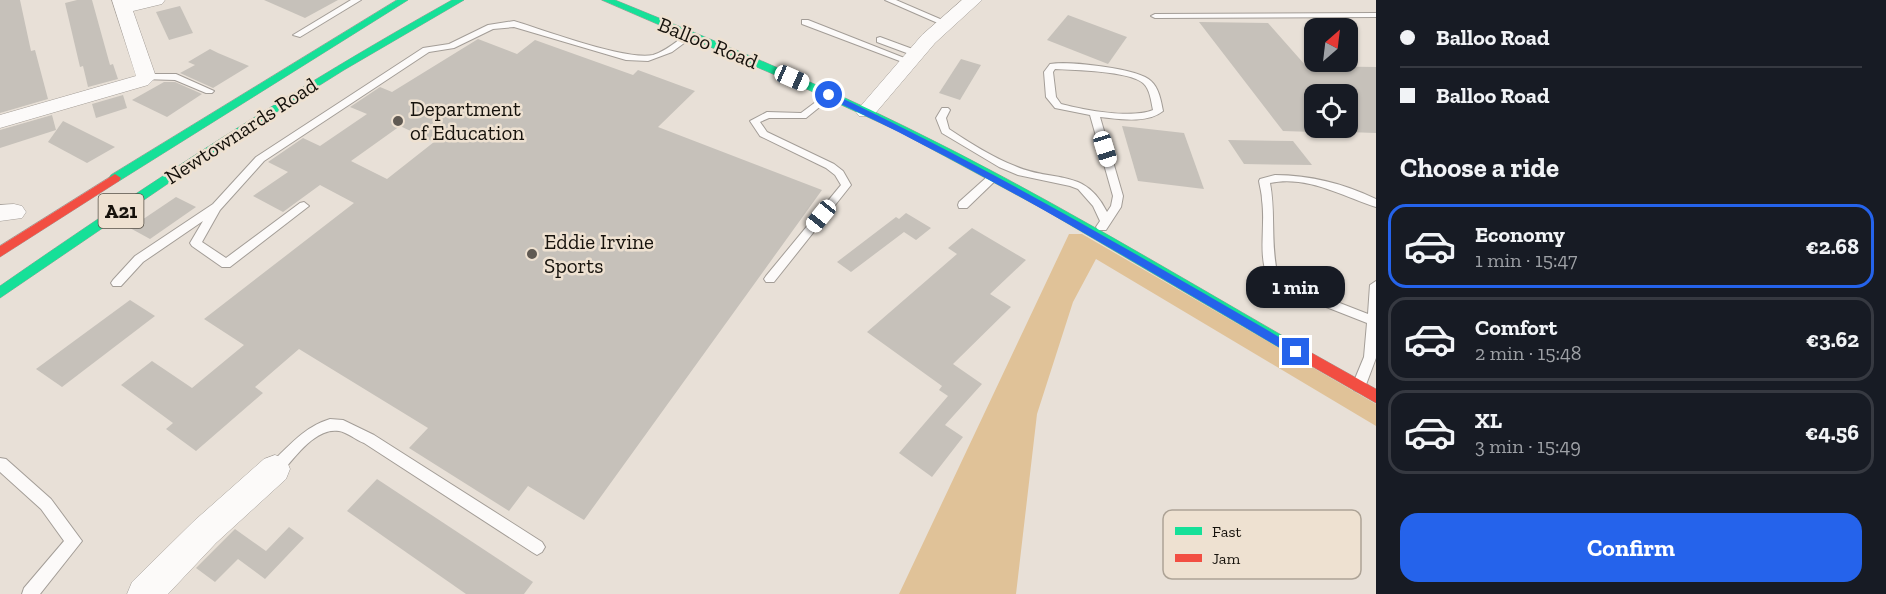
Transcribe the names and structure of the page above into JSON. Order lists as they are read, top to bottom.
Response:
{
  "streets": {
    "main road": ["Balloo Road", "Newtownards Road", "A21"]
  },
  "places": ["Department of Education", "Eddie Irvine Sports"],
  "legend": ["Fast", "Jam"],
  "north": "top right",
  "page": {
    "banner": ["Balloo Road", "Balloo Road"],
    "heading": "Choose a ride",
    "list": [
      {
        "name": "Economy",
        "note": "1 min · 15:47",
        "value": "€2.68"
      },
      {
        "name": "Comfort",
        "note": "2 min · 15:48",
        "value": "€3.62"
      },
      {
        "name": "XL",
        "note": "3 min · 15:49",
        "value": "€4.56"
      }
    ],
    "bubble": "1 min",
    "buttons": "Confirm"
  }
}
